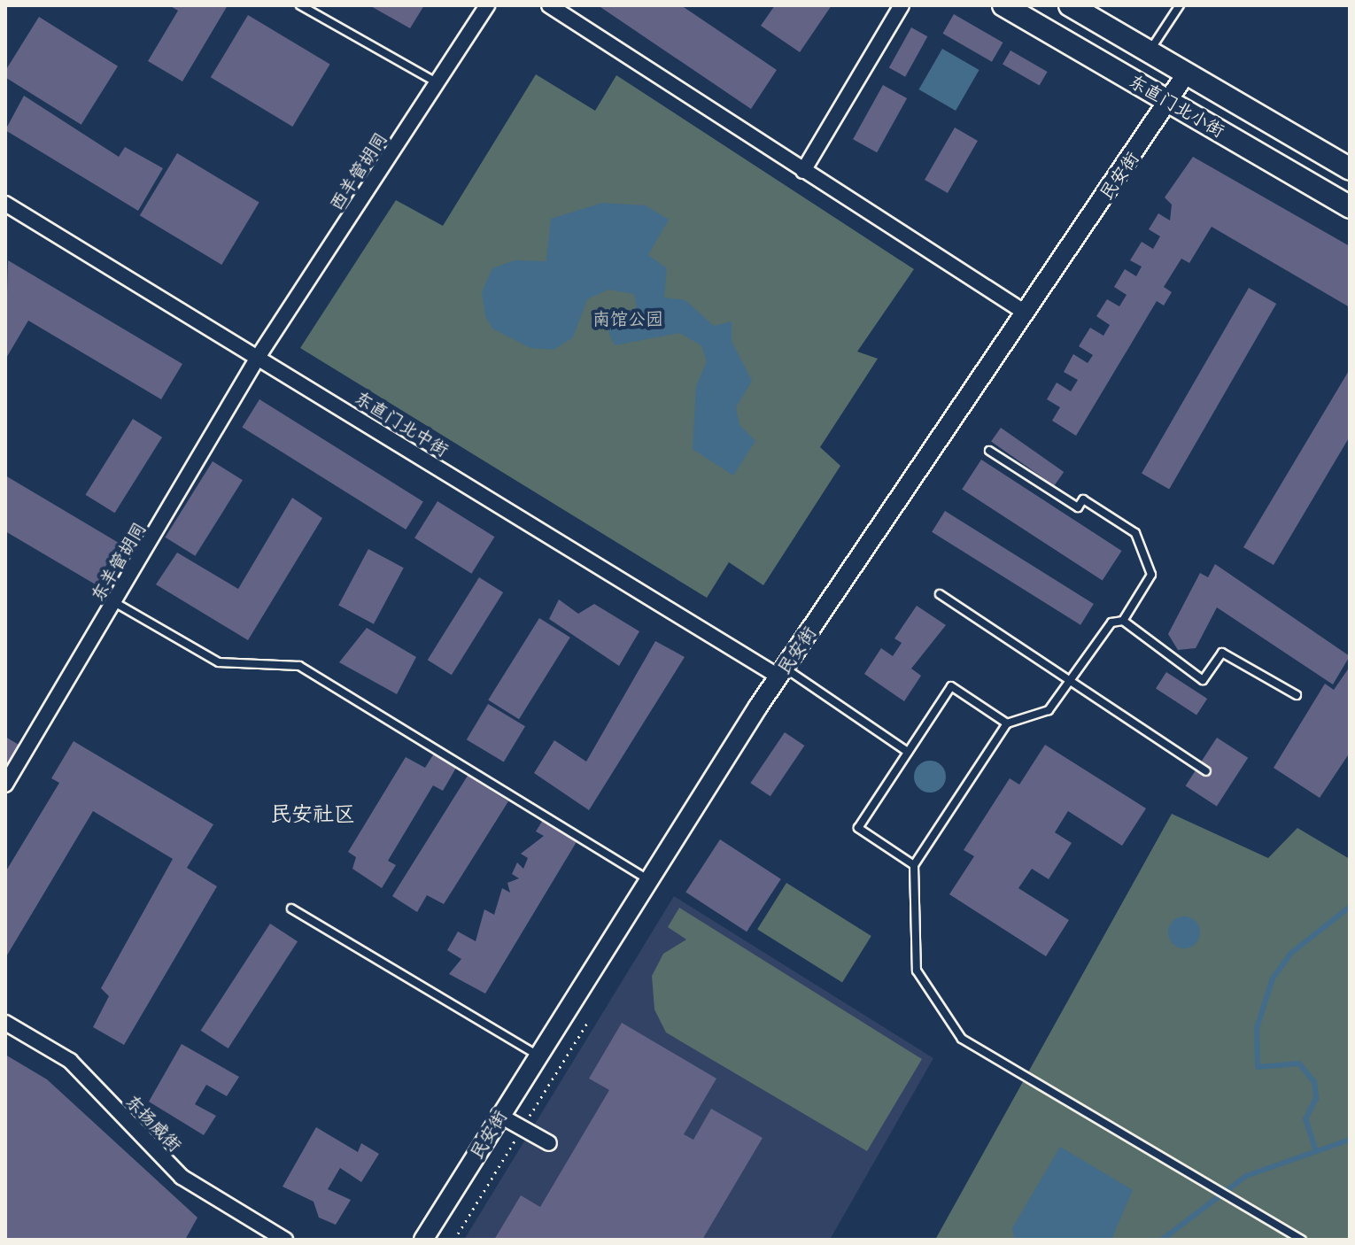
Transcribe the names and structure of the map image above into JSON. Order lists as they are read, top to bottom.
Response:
{
  "streets": {
    "main road": ["东直门北小街"],
    "street": [
      "西羊管胡同",
      "民安街",
      "东直门北中街",
      "东羊管胡同",
      "东扬威街"
    ]
  },
  "crossings": [
    ["东直门北小街", "民安街"],
    ["西羊管胡同", "东直门北中街"],
    ["西羊管胡同", "东羊管胡同"],
    ["民安街", "东直门北中街"],
    ["东直门北中街", "东羊管胡同"]
  ],
  "districts": ["民安社区"],
  "parks": ["南馆公园"]
}
